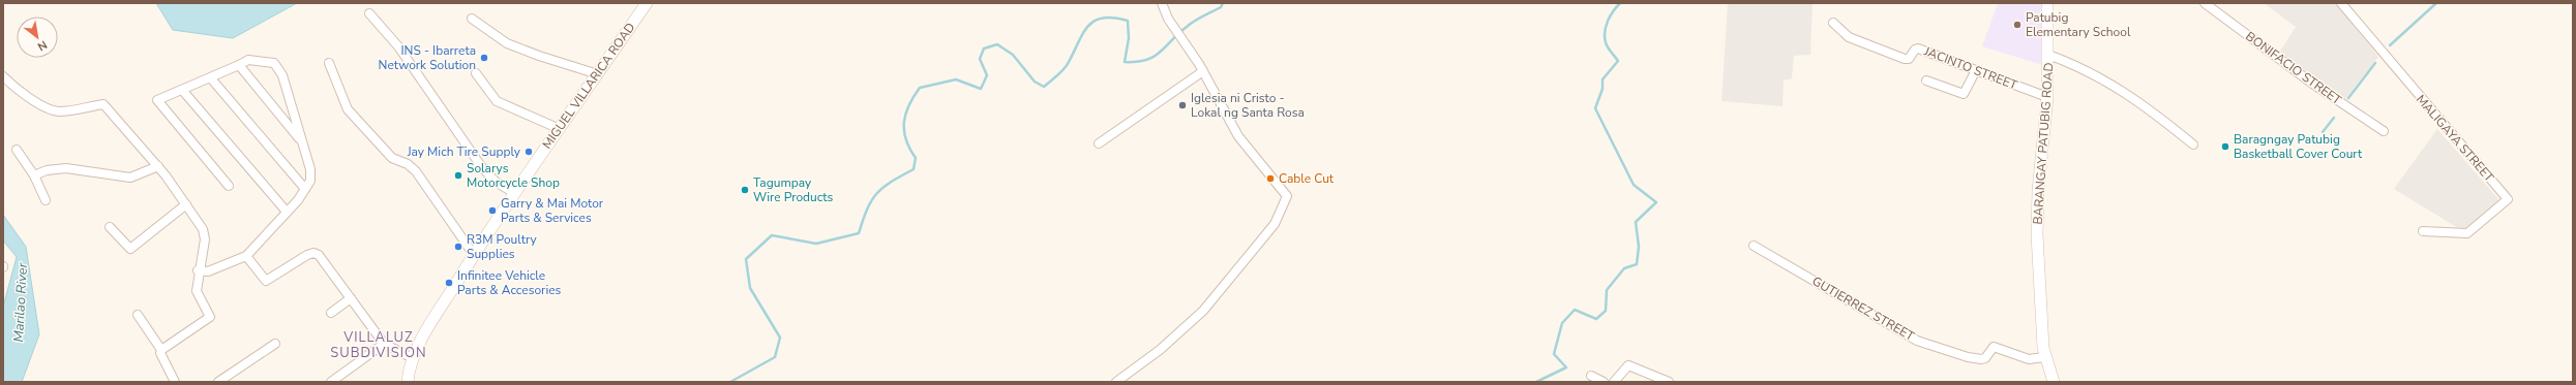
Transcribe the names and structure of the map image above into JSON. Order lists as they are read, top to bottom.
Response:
{
  "streets": {
    "main road": ["MIGUEL VILLARICA ROAD", "BARANGAY PATUBIG ROAD"],
    "street": [
      "JACINTO STREET",
      "BONIFACIO STREET",
      "MALIGAYA STREET",
      "GUTIERREZ STREET"
    ]
  },
  "crossings": [
    ["JACINTO STREET", "BARANGAY PATUBIG ROAD"],
    ["BARANGAY PATUBIG ROAD", "GUTIERREZ STREET"]
  ],
  "districts": ["VILLALUZ SUBDIVISION"],
  "water": ["Marilao River"],
  "places": [
    "Patubig Elementary School",
    "INS - Ibarreta Network Solution",
    "Iglesia ni Cristo - Lokal ng Santa Rosa",
    "Baragngay Patubig Basketball Cover Court",
    "Jay Mich Tire Supply",
    "Solarys Motorcycle Shop",
    "Cable Cut",
    "Tagumpay Wire Products",
    "Garry & Mai Motor Parts & Services",
    "R3M Poultry Supplies",
    "Infinitee Vehicle Parts & Accesories"
  ],
  "north": "bottom right"
}
